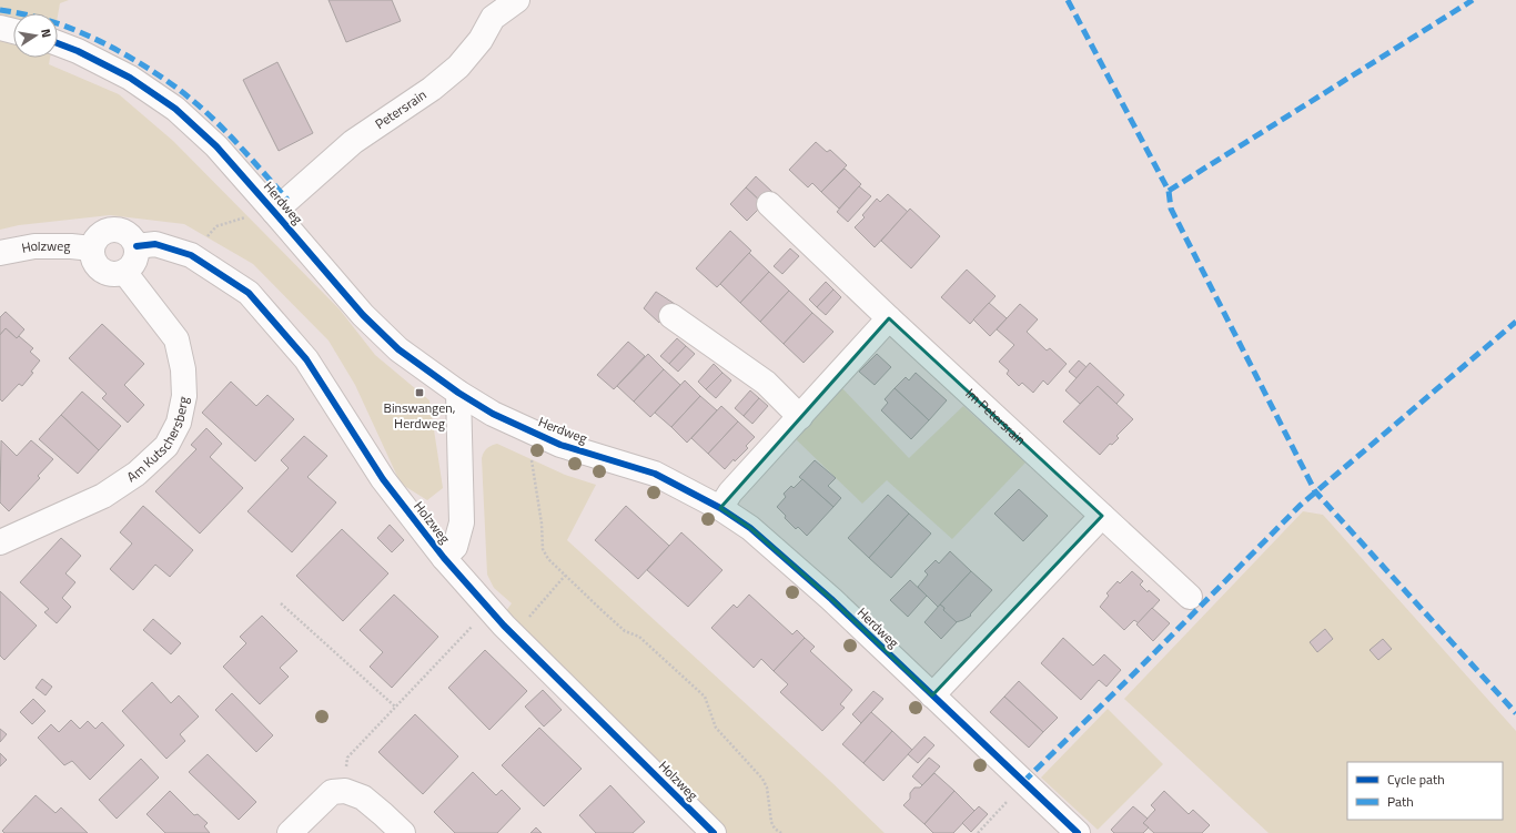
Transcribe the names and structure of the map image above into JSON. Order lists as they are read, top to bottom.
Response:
{
  "streets": {
    "street": [
      "Petersrain",
      "Herdweg",
      "Holzweg",
      "Im Petersrain",
      "Am Kutschersberg"
    ]
  },
  "crossings": [
    ["Petersrain", "Herdweg"],
    ["Holzweg", "Am Kutschersberg"]
  ],
  "places": {
    "transit": ["Binswangen, Herdweg"]
  },
  "legend": ["Cycle path", "Path"],
  "north": "right"
}
